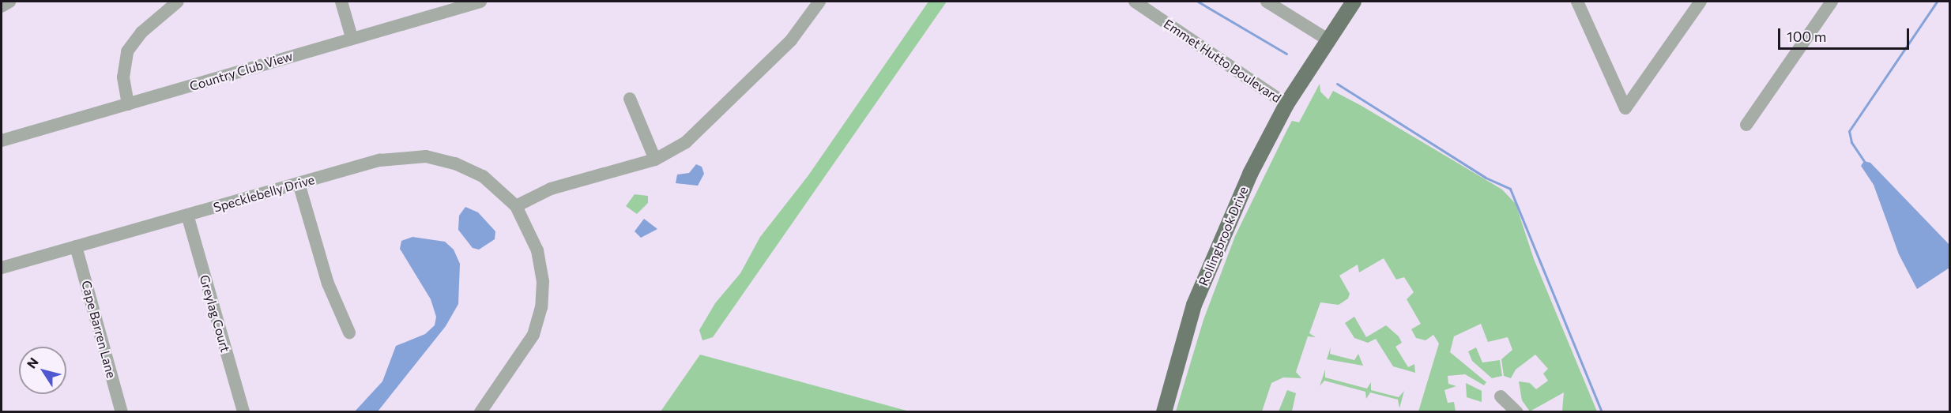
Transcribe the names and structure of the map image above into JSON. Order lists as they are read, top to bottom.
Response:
{
  "streets": {
    "main road": ["Rollingbrook Drive"],
    "street": [
      "Emmet Hutto Boulevard",
      "Country Club View",
      "Specklebelly Drive",
      "Greylag Court",
      "Cape Barren Lane"
    ]
  },
  "crossings": [
    ["Emmet Hutto Boulevard", "Rollingbrook Drive"],
    ["Specklebelly Drive", "Greylag Court"],
    ["Specklebelly Drive", "Cape Barren Lane"]
  ],
  "scale_bar": "100 m",
  "north": "top left"
}
